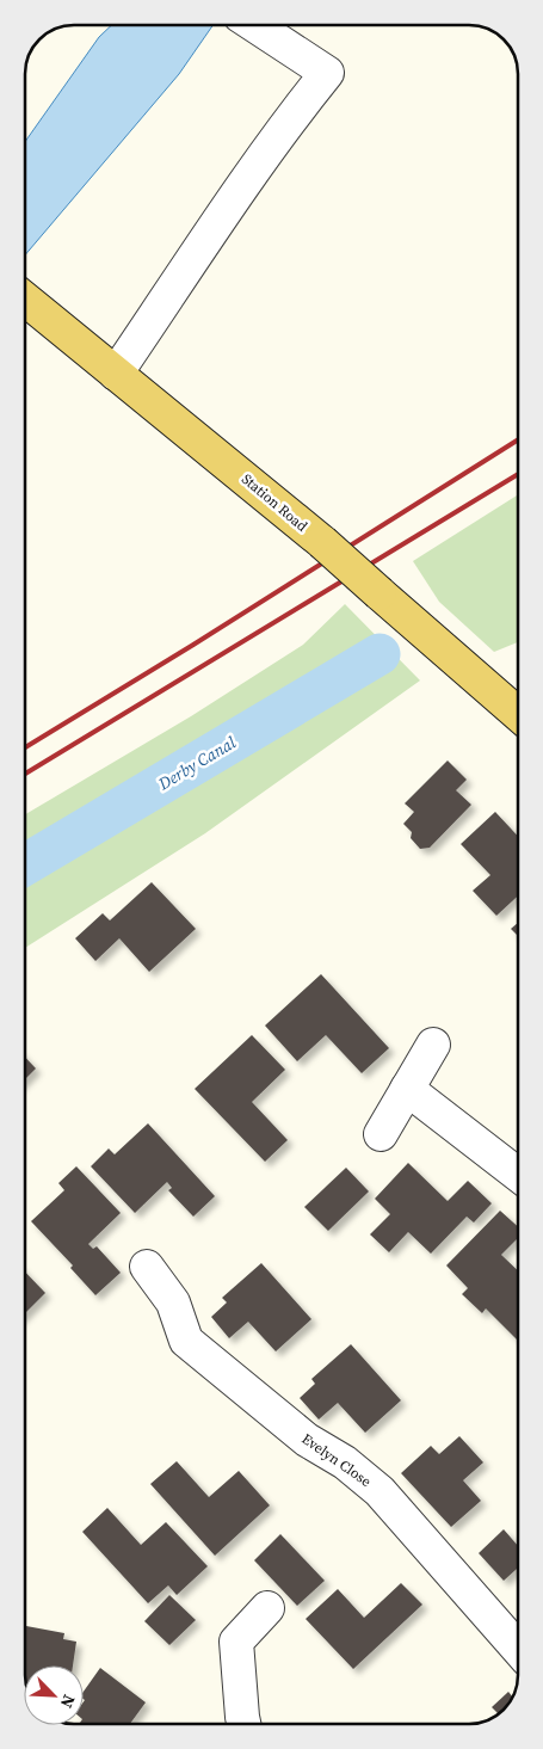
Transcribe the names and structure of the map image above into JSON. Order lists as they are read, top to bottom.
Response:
{
  "streets": {
    "main road": ["Station Road"],
    "street": ["Evelyn Close"]
  },
  "water": ["Derby Canal"],
  "north": "bottom right"
}
